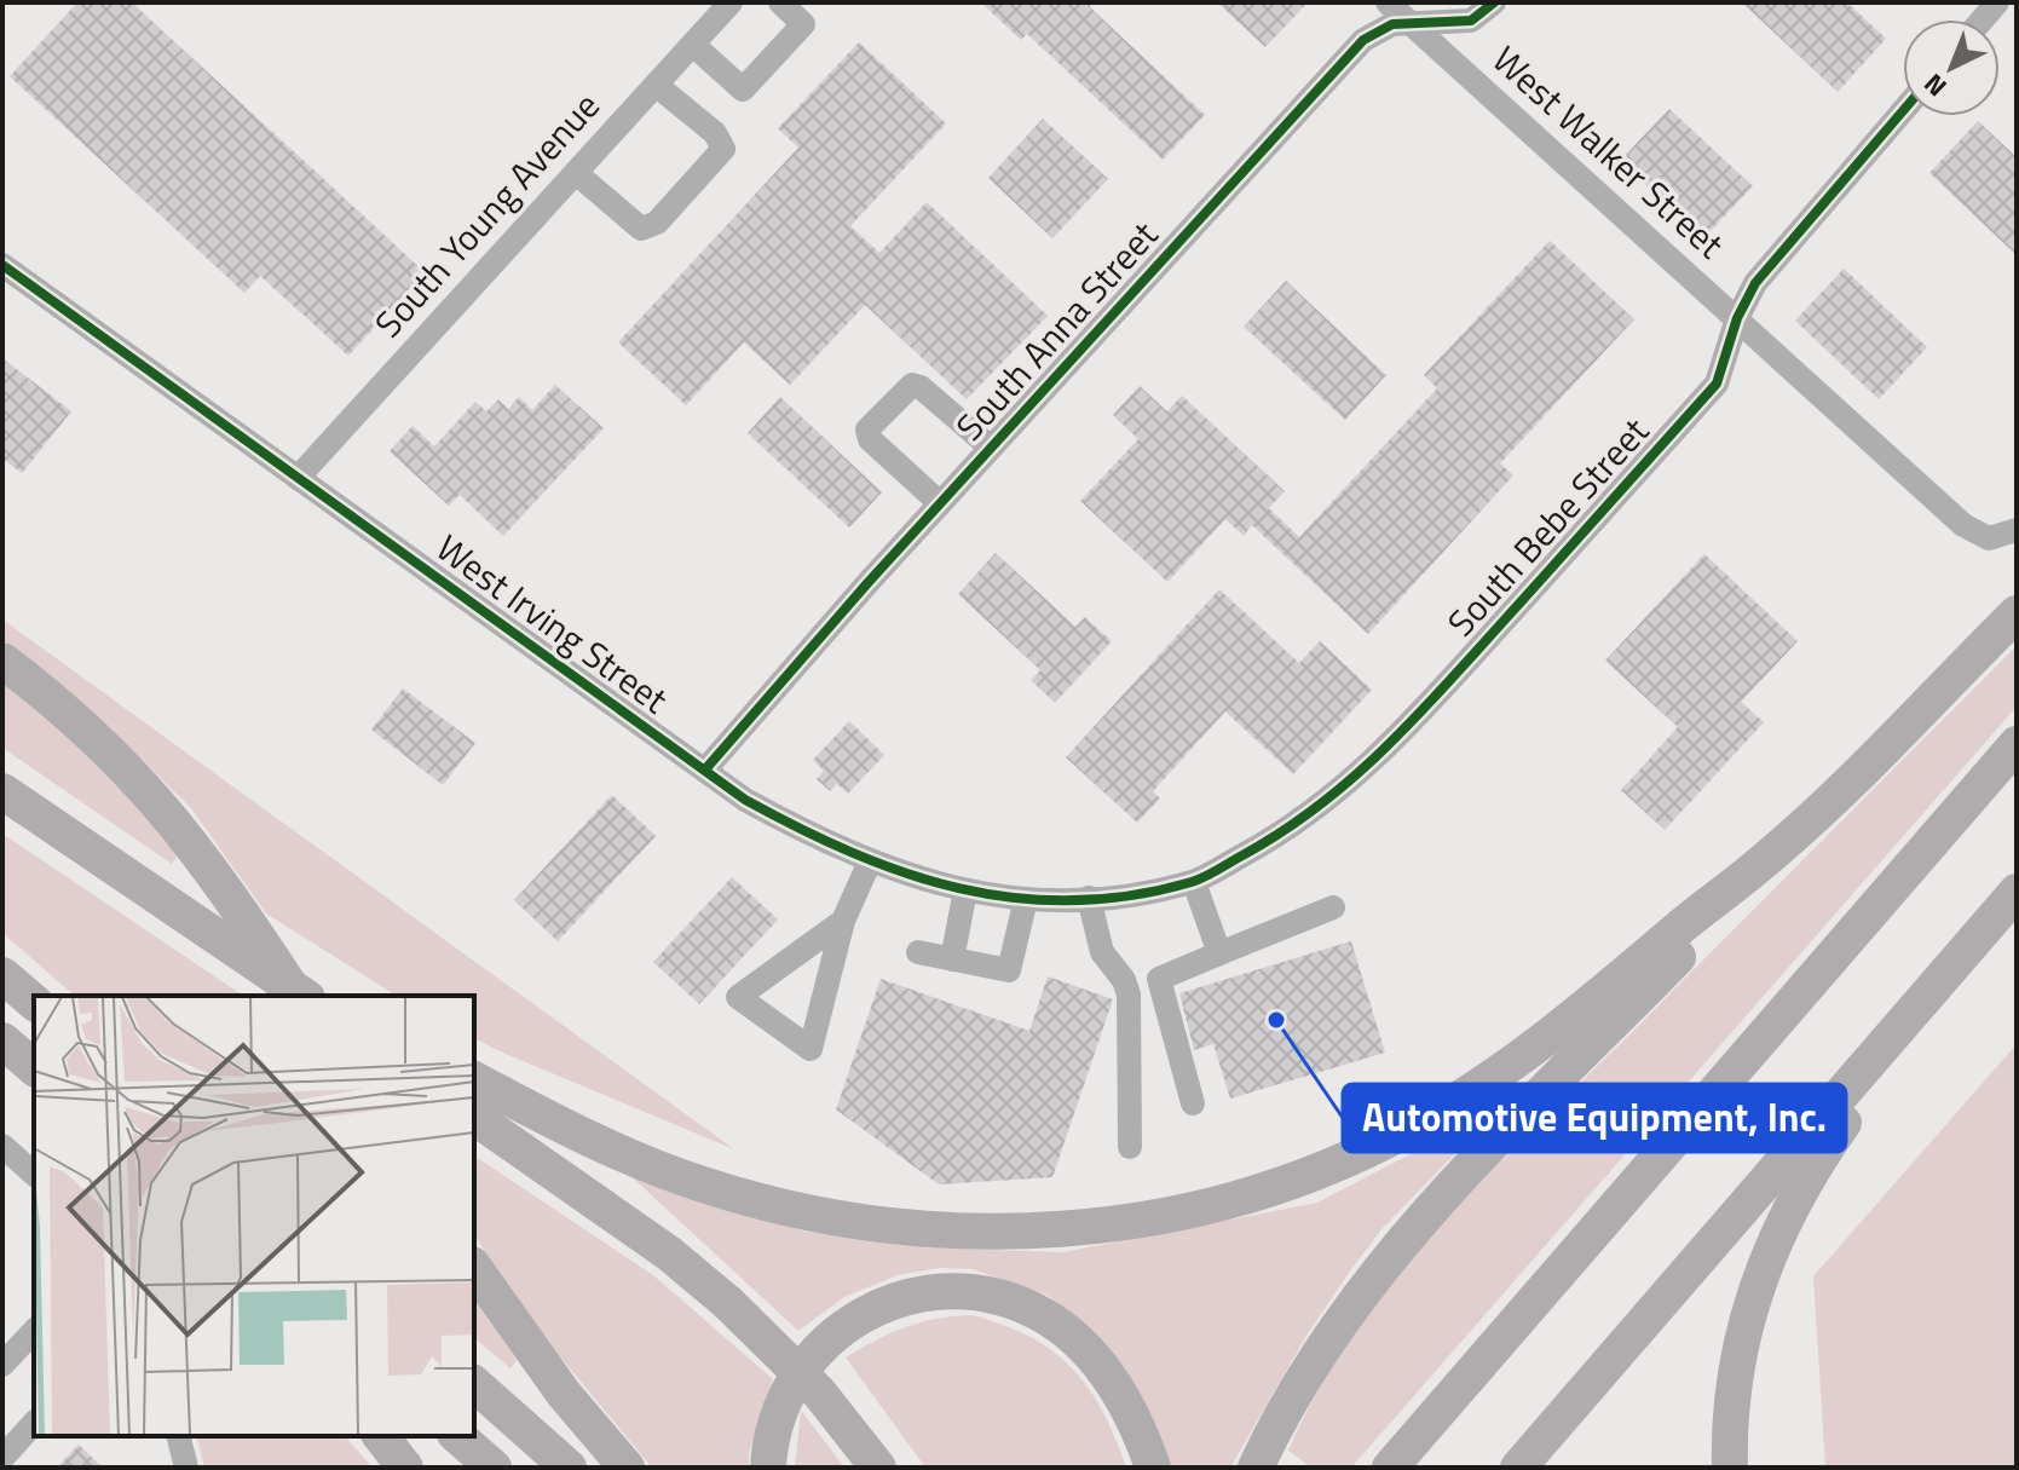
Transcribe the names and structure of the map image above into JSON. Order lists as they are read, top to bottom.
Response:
{
  "streets": {
    "street": [
      "West Walker Street",
      "South Young Avenue",
      "South Anna Street",
      "South Bebe Street",
      "West Irving Street"
    ]
  },
  "crossings": [
    ["West Walker Street", "South Anna Street"],
    ["West Walker Street", "South Bebe Street"],
    ["South Young Avenue", "West Irving Street"],
    ["South Anna Street", "West Irving Street"],
    ["South Bebe Street", "West Irving Street"]
  ],
  "places": ["Automotive Equipment, Inc."],
  "north": "bottom left"
}
